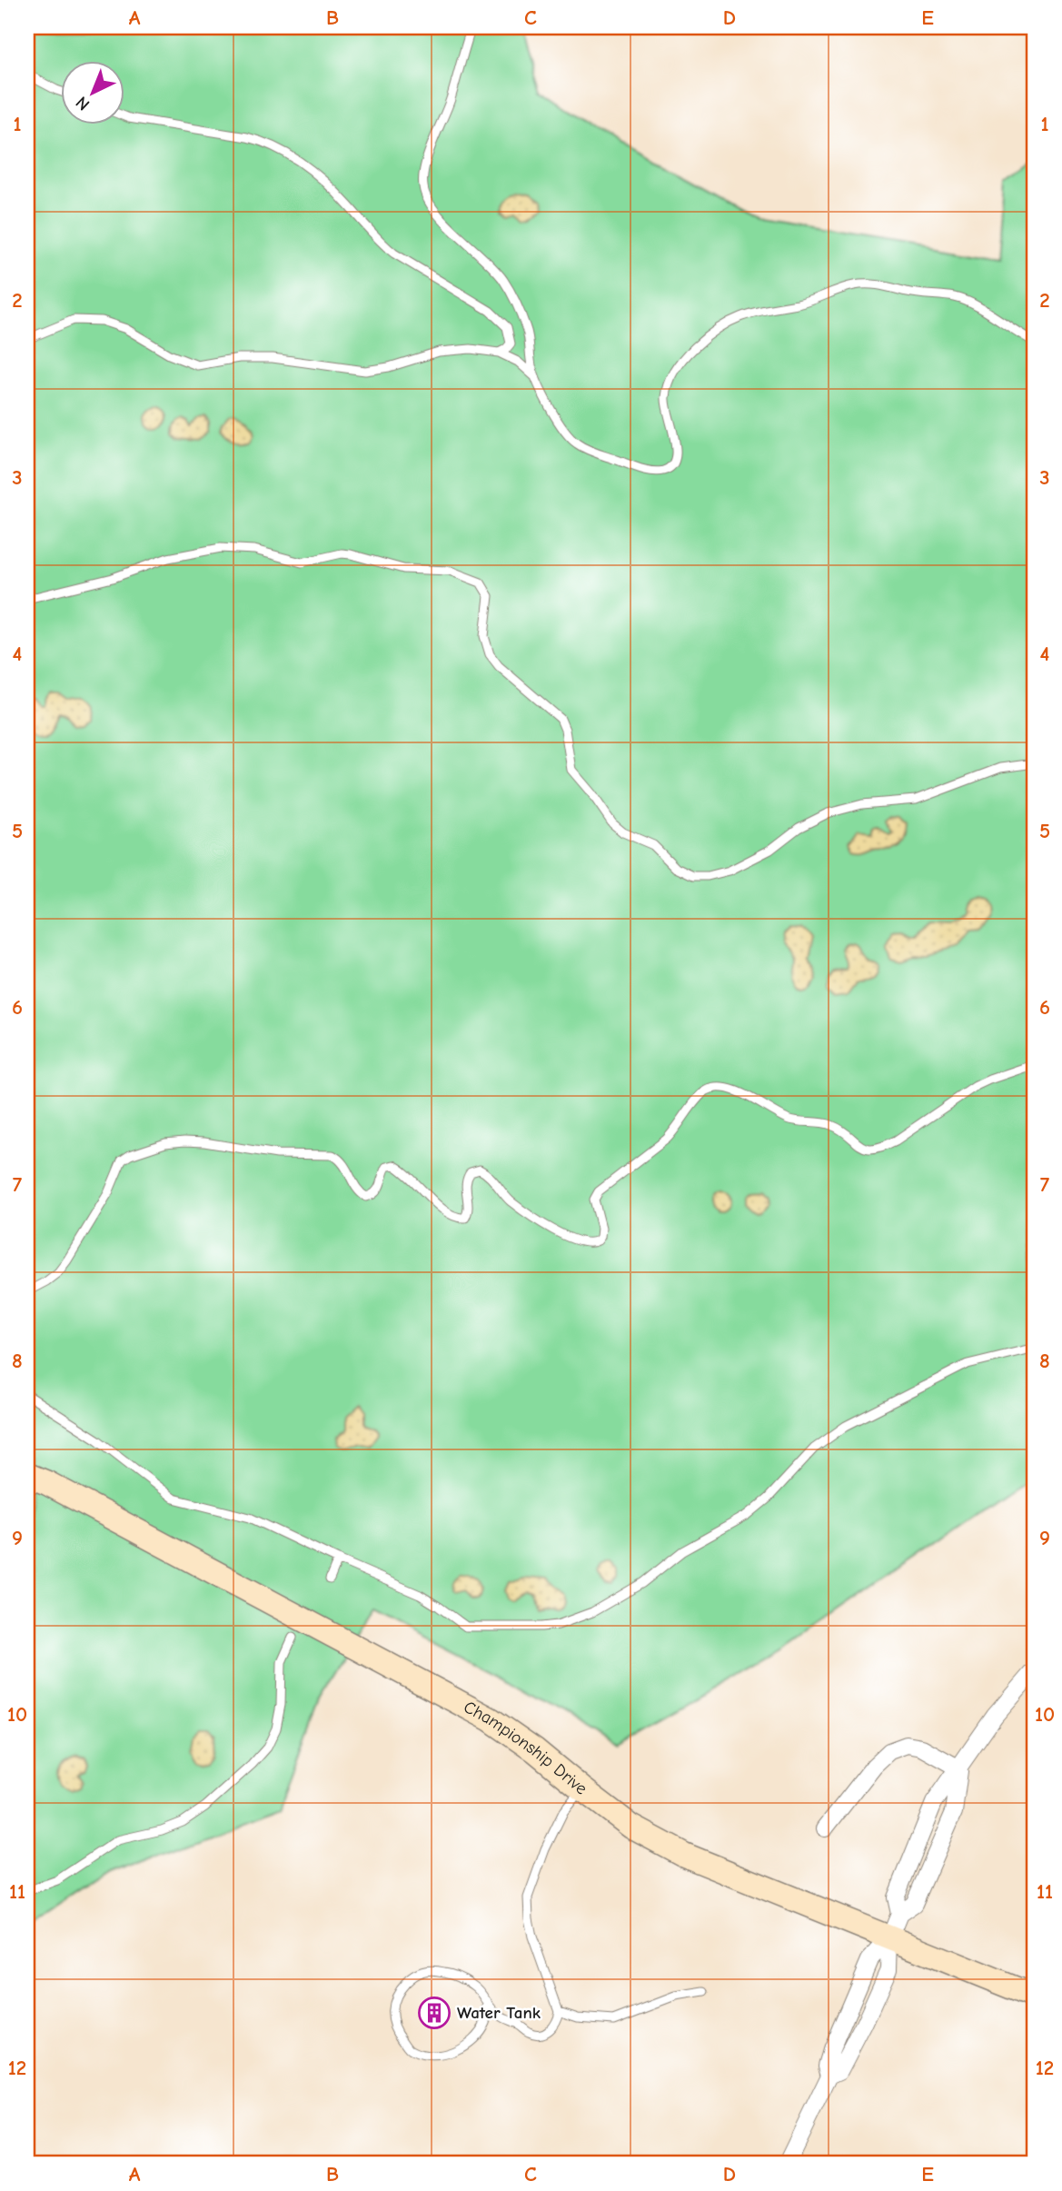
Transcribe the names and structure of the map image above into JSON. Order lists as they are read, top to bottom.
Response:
{
  "streets": {
    "street": ["Championship Drive"]
  },
  "places": {
    "building": ["Water Tank"]
  },
  "north": "bottom left",
  "grid": {
    "columns": [
      "A",
      "B",
      "C",
      "D",
      "E"
    ],
    "rows": [
      "1",
      "2",
      "3",
      "4",
      "5",
      "6",
      "7",
      "8",
      "9",
      "10",
      "11",
      "12"
    ]
  }
}
